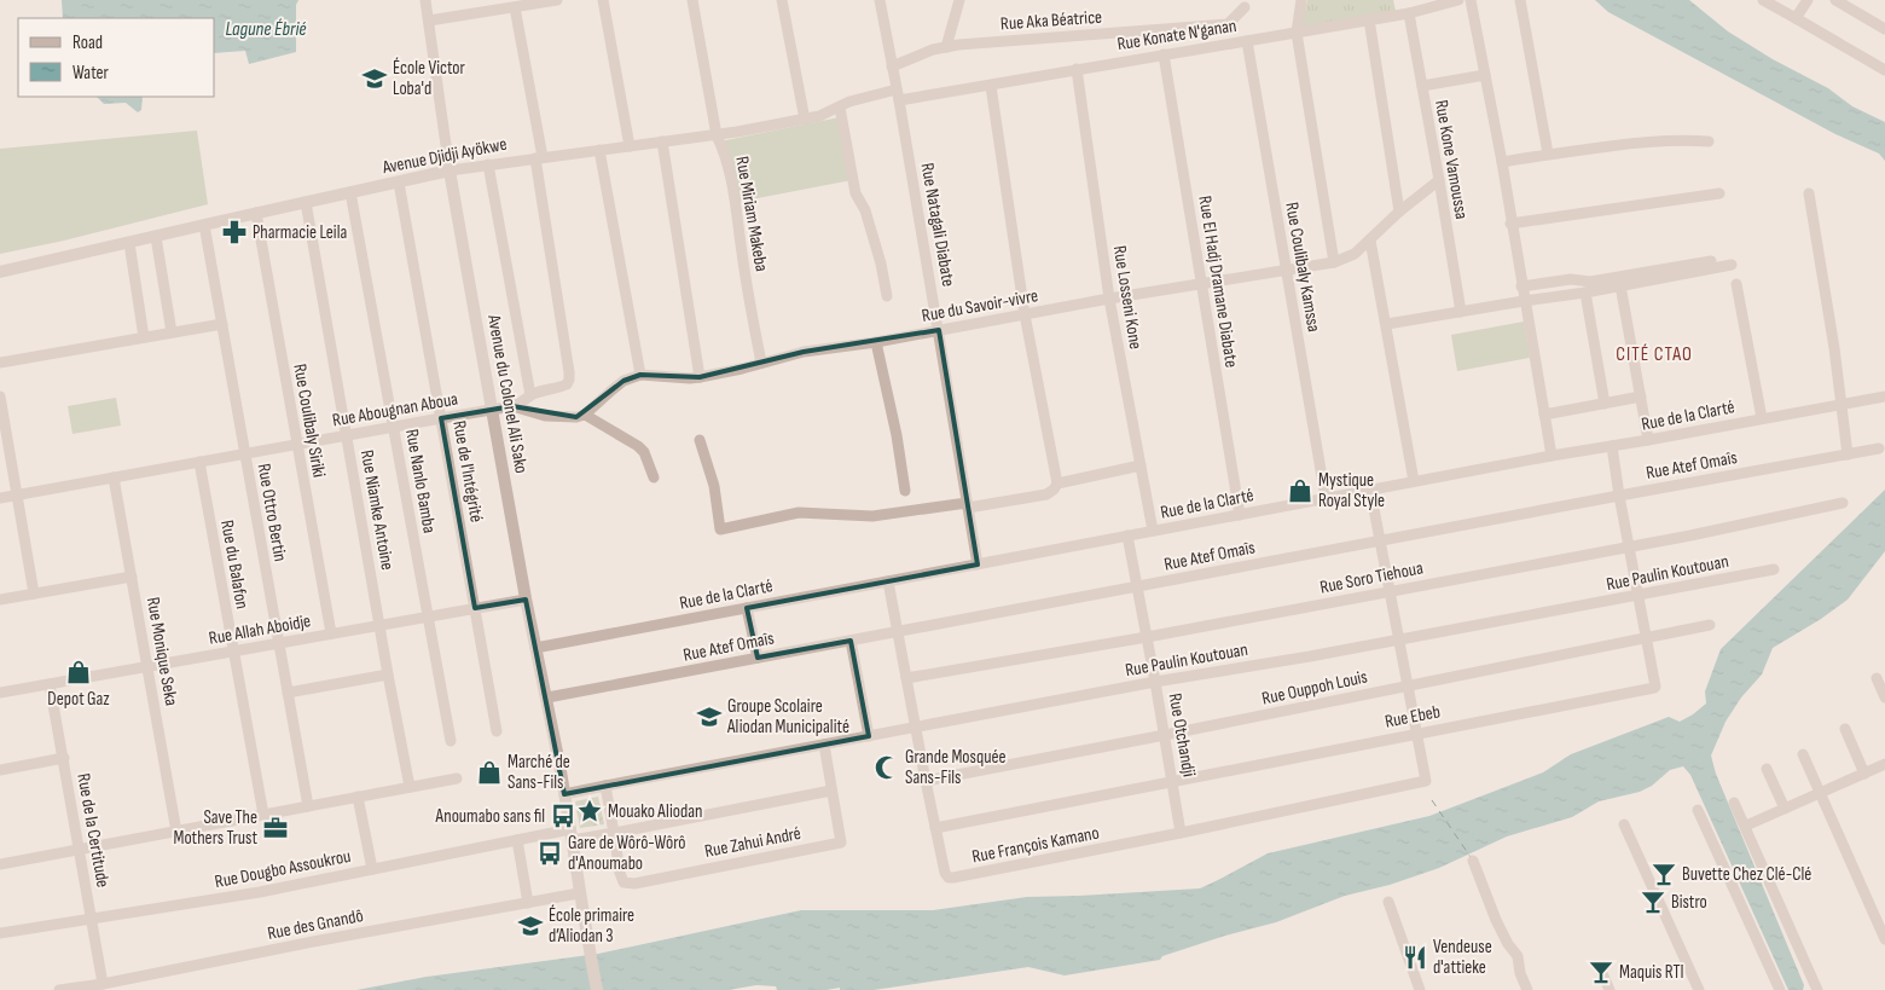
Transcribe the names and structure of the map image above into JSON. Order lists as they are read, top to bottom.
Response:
{
  "streets": {
    "street": [
      "Rue Aka Béatrice",
      "Rue Konate N'ganan",
      "Avenue Djidji Ayökwe",
      "Rue Kone Vamoussa",
      "Rue Miriam Makeba",
      "Rue Natagali Diabate",
      "Rue Coulibaly Kamssa",
      "Rue El Hadj Dramane Diabate",
      "Rue Losseni Kone",
      "Rue du Savoir-vivre",
      "Avenue du Colonel Ali Sako",
      "Rue Abougnan Aboua",
      "Rue de la Clarté",
      "Rue Coulibaly Siriki",
      "Rue Atef Omaîs",
      "Rue de l'Intégrité",
      "Rue Nanlo Bamba",
      "Rue Niamke Antoine",
      "Rue Ottro Bertin",
      "Rue du Balafon",
      "Rue Paulin Koutouan",
      "Rue Soro Tiehoua",
      "Rue Allah Aboidje",
      "Rue Monique Seka",
      "Rue Ouppoh Louis",
      "Rue Ebeb",
      "Rue Otchandji",
      "Rue de la Certitude",
      "Rue Zahui André",
      "Rue François Kamano",
      "Rue Dougbo Assoukrou",
      "Rue des Gnandô"
    ]
  },
  "crossings": [
    ["Rue Aka Béatrice", "Rue Natagali Diabate"],
    ["Rue Konate N'ganan", "Avenue Djidji Ayökwe"],
    ["Rue Konate N'ganan", "Rue Kone Vamoussa"],
    ["Rue Konate N'ganan", "Rue Natagali Diabate"],
    ["Rue Konate N'ganan", "Rue Coulibaly Kamssa"],
    ["Rue Konate N'ganan", "Rue El Hadj Dramane Diabate"],
    ["Rue Konate N'ganan", "Rue Losseni Kone"],
    ["Avenue Djidji Ayökwe", "Rue Miriam Makeba"],
    ["Avenue Djidji Ayökwe", "Rue Natagali Diabate"],
    ["Avenue Djidji Ayökwe", "Avenue du Colonel Ali Sako"],
    ["Avenue Djidji Ayökwe", "Rue Abougnan Aboua"],
    ["Avenue Djidji Ayökwe", "Rue Coulibaly Siriki"],
    ["Avenue Djidji Ayökwe", "Rue de l'Intégrité"],
    ["Avenue Djidji Ayökwe", "Rue Nanlo Bamba"],
    ["Avenue Djidji Ayökwe", "Rue Niamke Antoine"],
    ["Avenue Djidji Ayökwe", "Rue Ottro Bertin"],
    ["Rue Kone Vamoussa", "Rue du Savoir-vivre"],
    ["Rue Miriam Makeba", "Rue du Savoir-vivre"],
    ["Rue Natagali Diabate", "Rue du Savoir-vivre"],
    ["Rue Natagali Diabate", "Rue de la Clarté"],
    ["Rue Coulibaly Kamssa", "Rue du Savoir-vivre"],
    ["Rue Coulibaly Kamssa", "Rue de la Clarté"],
    ["Rue El Hadj Dramane Diabate", "Rue du Savoir-vivre"],
    ["Rue El Hadj Dramane Diabate", "Rue de la Clarté"],
    ["Rue Losseni Kone", "Rue du Savoir-vivre"],
    ["Rue Losseni Kone", "Rue de la Clarté"],
    ["Avenue du Colonel Ali Sako", "Rue Abougnan Aboua"],
    ["Avenue du Colonel Ali Sako", "Rue de la Clarté"],
    ["Avenue du Colonel Ali Sako", "Rue Atef Omaîs"],
    ["Avenue du Colonel Ali Sako", "Rue Paulin Koutouan"],
    ["Avenue du Colonel Ali Sako", "Rue Allah Aboidje"],
    ["Avenue du Colonel Ali Sako", "Rue Dougbo Assoukrou"],
    ["Avenue du Colonel Ali Sako", "Rue des Gnandô"],
    ["Rue Abougnan Aboua", "Rue Coulibaly Siriki"],
    ["Rue Abougnan Aboua", "Rue de l'Intégrité"],
    ["Rue Abougnan Aboua", "Rue Nanlo Bamba"],
    ["Rue Abougnan Aboua", "Rue Niamke Antoine"],
    ["Rue Abougnan Aboua", "Rue Ottro Bertin"],
    ["Rue Abougnan Aboua", "Rue du Balafon"],
    ["Rue Abougnan Aboua", "Rue Monique Seka"],
    ["Rue de la Clarté", "Rue Ebeb"],
    ["Rue de la Clarté", "Rue Otchandji"],
    ["Rue de la Clarté", "Rue François Kamano"],
    ["Rue Coulibaly Siriki", "Rue Allah Aboidje"],
    ["Rue Atef Omaîs", "Rue Ebeb"],
    ["Rue Atef Omaîs", "Rue Otchandji"],
    ["Rue Atef Omaîs", "Rue François Kamano"],
    ["Rue de l'Intégrité", "Rue Allah Aboidje"],
    ["Rue Nanlo Bamba", "Rue Allah Aboidje"],
    ["Rue Niamke Antoine", "Rue Allah Aboidje"],
    ["Rue Ottro Bertin", "Rue Allah Aboidje"],
    ["Rue du Balafon", "Rue Allah Aboidje"],
    ["Rue Paulin Koutouan", "Rue Ebeb"],
    ["Rue Paulin Koutouan", "Rue Otchandji"],
    ["Rue Paulin Koutouan", "Rue Zahui André"],
    ["Rue Paulin Koutouan", "Rue François Kamano"],
    ["Rue Soro Tiehoua", "Rue Ebeb"],
    ["Rue Soro Tiehoua", "Rue Otchandji"],
    ["Rue Soro Tiehoua", "Rue François Kamano"],
    ["Rue Allah Aboidje", "Rue Monique Seka"],
    ["Rue Allah Aboidje", "Rue de la Certitude"],
    ["Rue Ouppoh Louis", "Rue Ebeb"],
    ["Rue Ouppoh Louis", "Rue Otchandji"],
    ["Rue Ouppoh Louis", "Rue François Kamano"],
    ["Rue Ebeb", "Rue Otchandji"],
    ["Rue Ebeb", "Rue François Kamano"],
    ["Rue Otchandji", "Rue François Kamano"],
    ["Rue de la Certitude", "Rue Dougbo Assoukrou"],
    ["Rue de la Certitude", "Rue des Gnandô"],
    ["Rue Zahui André", "Rue Dougbo Assoukrou"]
  ],
  "districts": ["CITÉ CTAO"],
  "water": ["Lagune Ébrié"],
  "places": {
    "school or university": ["École Victor Loba'd", "Groupe Scolaire Aliodan Municipalité", "École primaire d’Aliodan 3"],
    "pharmacy": ["Pharmacie Leila"],
    "shop": ["Mystique Royal Style", "Depot Gaz", "Marché de Sans-Fils"],
    "mosque": ["Grande Mosquée Sans-Fils"],
    "place": ["Mouako Aliodan"],
    "bus stop": ["Anoumabo sans fil", "Gare de Wôrô-Wôrô d'Anoumabo"],
    "office": ["Save The Mothers Trust"],
    "bar": ["Buvette Chez Clé-Clé", "Bistro", "Maquis RTI"],
    "restaurant": ["Vendeuse d'attieke"]
  },
  "legend": ["Road", "Water"]
}
